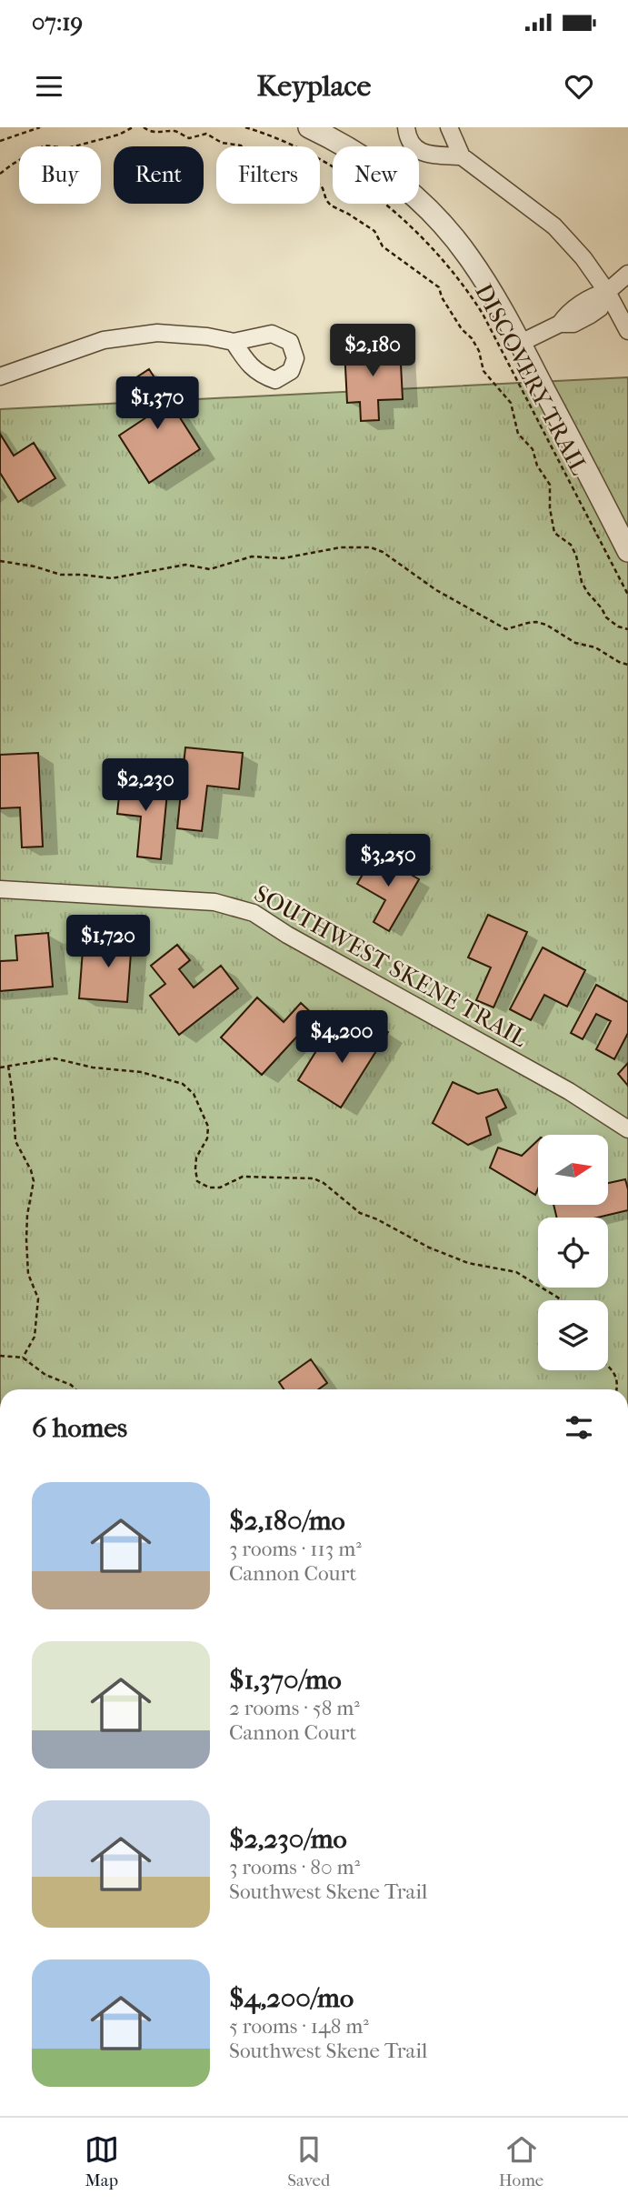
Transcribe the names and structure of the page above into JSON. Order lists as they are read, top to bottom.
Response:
{
  "streets": {
    "street": ["SOUTHWEST SKENE TRAIL"],
    "path": ["DISCOVERY TRAIL"]
  },
  "north": "right",
  "page": {
    "status": "07:19",
    "header": "Keyplace",
    "chip": [
      "Buy",
      "Rent",
      "Filters",
      "New"
    ],
    "price": [
      "$2,180",
      "$1,370",
      "$2,230",
      "$3,250",
      "$1,720",
      "$4,200"
    ],
    "heading": "6 homes",
    "list": [
      {
        "name": "$2,180/mo",
        "note": "3 rooms · 113 m² · Cannon Court"
      },
      {
        "name": "$1,370/mo",
        "note": "2 rooms · 58 m² · Cannon Court"
      },
      {
        "name": "$2,230/mo",
        "note": "3 rooms · 80 m² · Southwest Skene Trail"
      },
      {
        "name": "$4,200/mo",
        "note": "5 rooms · 148 m² · Southwest Skene Trail"
      }
    ],
    "tabs": ["Map", "Saved", "Home"]
  }
}
